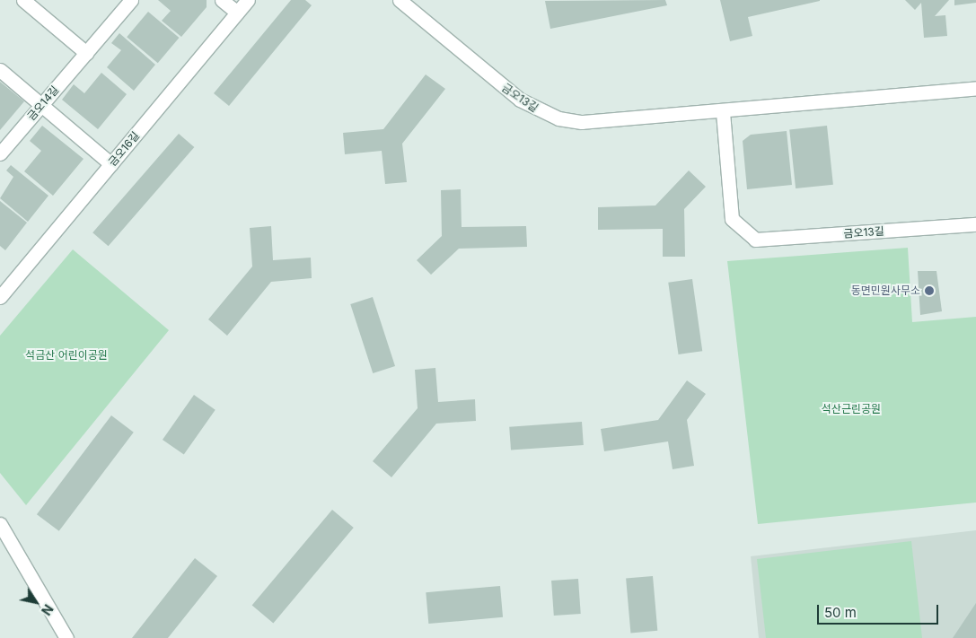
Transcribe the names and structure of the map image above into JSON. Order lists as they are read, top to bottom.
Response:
{
  "streets": {
    "street": ["금오13길", "금오14길", "금오16길"]
  },
  "parks": ["석금산 어린이공원", "석산근린공원"],
  "places": ["동면민원사무소"],
  "scale_bar": "50 m",
  "north": "bottom right"
}
